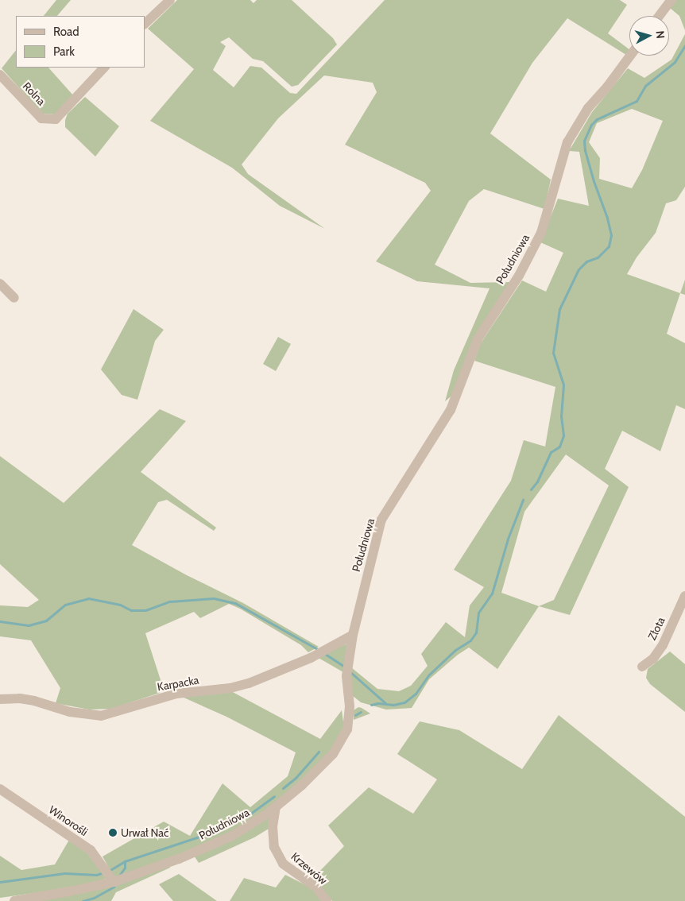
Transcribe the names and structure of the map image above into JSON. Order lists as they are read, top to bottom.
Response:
{
  "streets": {
    "street": [
      "Rolna",
      "Południowa",
      "Złota",
      "Karpacka",
      "Winorośli",
      "Krzewów"
    ]
  },
  "crossings": [
    ["Południowa", "Karpacka"],
    ["Południowa", "Winorośli"],
    ["Południowa", "Krzewów"]
  ],
  "places": ["Urwał Nać"],
  "legend": ["Road", "Park"],
  "north": "right"
}
